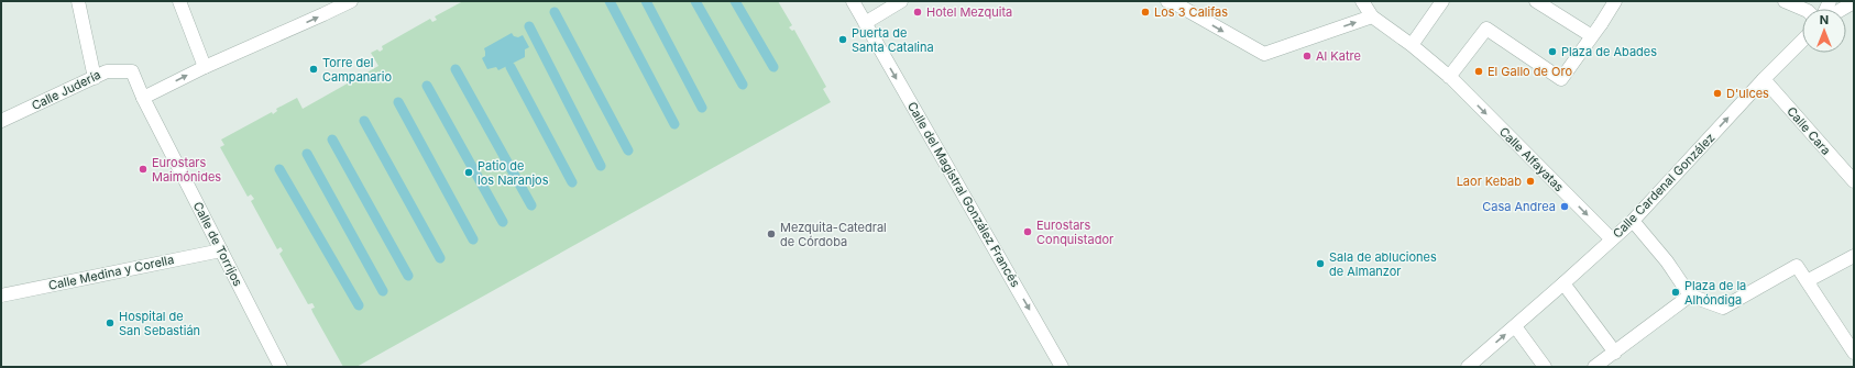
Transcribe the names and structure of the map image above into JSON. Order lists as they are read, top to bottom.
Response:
{
  "streets": {
    "street": [
      "Calle Judería",
      "Calle Cara",
      "Calle Alfayatas",
      "Calle Cardenal González",
      "Calle del Magistral González Francés",
      "Calle de Torrijos",
      "Calle Medina y Corella"
    ]
  },
  "crossings": [
    ["Calle Judería", "Calle de Torrijos"],
    ["Calle Cara", "Calle Cardenal González"],
    ["Calle Alfayatas", "Calle Cardenal González"],
    ["Calle de Torrijos", "Calle Medina y Corella"]
  ],
  "one_way": ["Calle Alfayatas", "Calle Cardenal González", "Calle del Magistral González Francés"],
  "places": [
    "Hotel Mezquita",
    "Los 3 Califas",
    "Puerta de Santa Catalina",
    "Plaza de Abades",
    "Al Katre",
    "Torre del Campanario",
    "El Gallo de Oro",
    "D'ulces",
    "Eurostars Maimónides",
    "Patio de los Naranjos",
    "Laor Kebab",
    "Casa Andrea",
    "Eurostars Conquistador",
    "Mezquita-Catedral de Córdoba",
    "Sala de abluciones de Almanzor",
    "Plaza de la Alhóndiga",
    "Hospital de San Sebastián"
  ],
  "north": "top"
}
